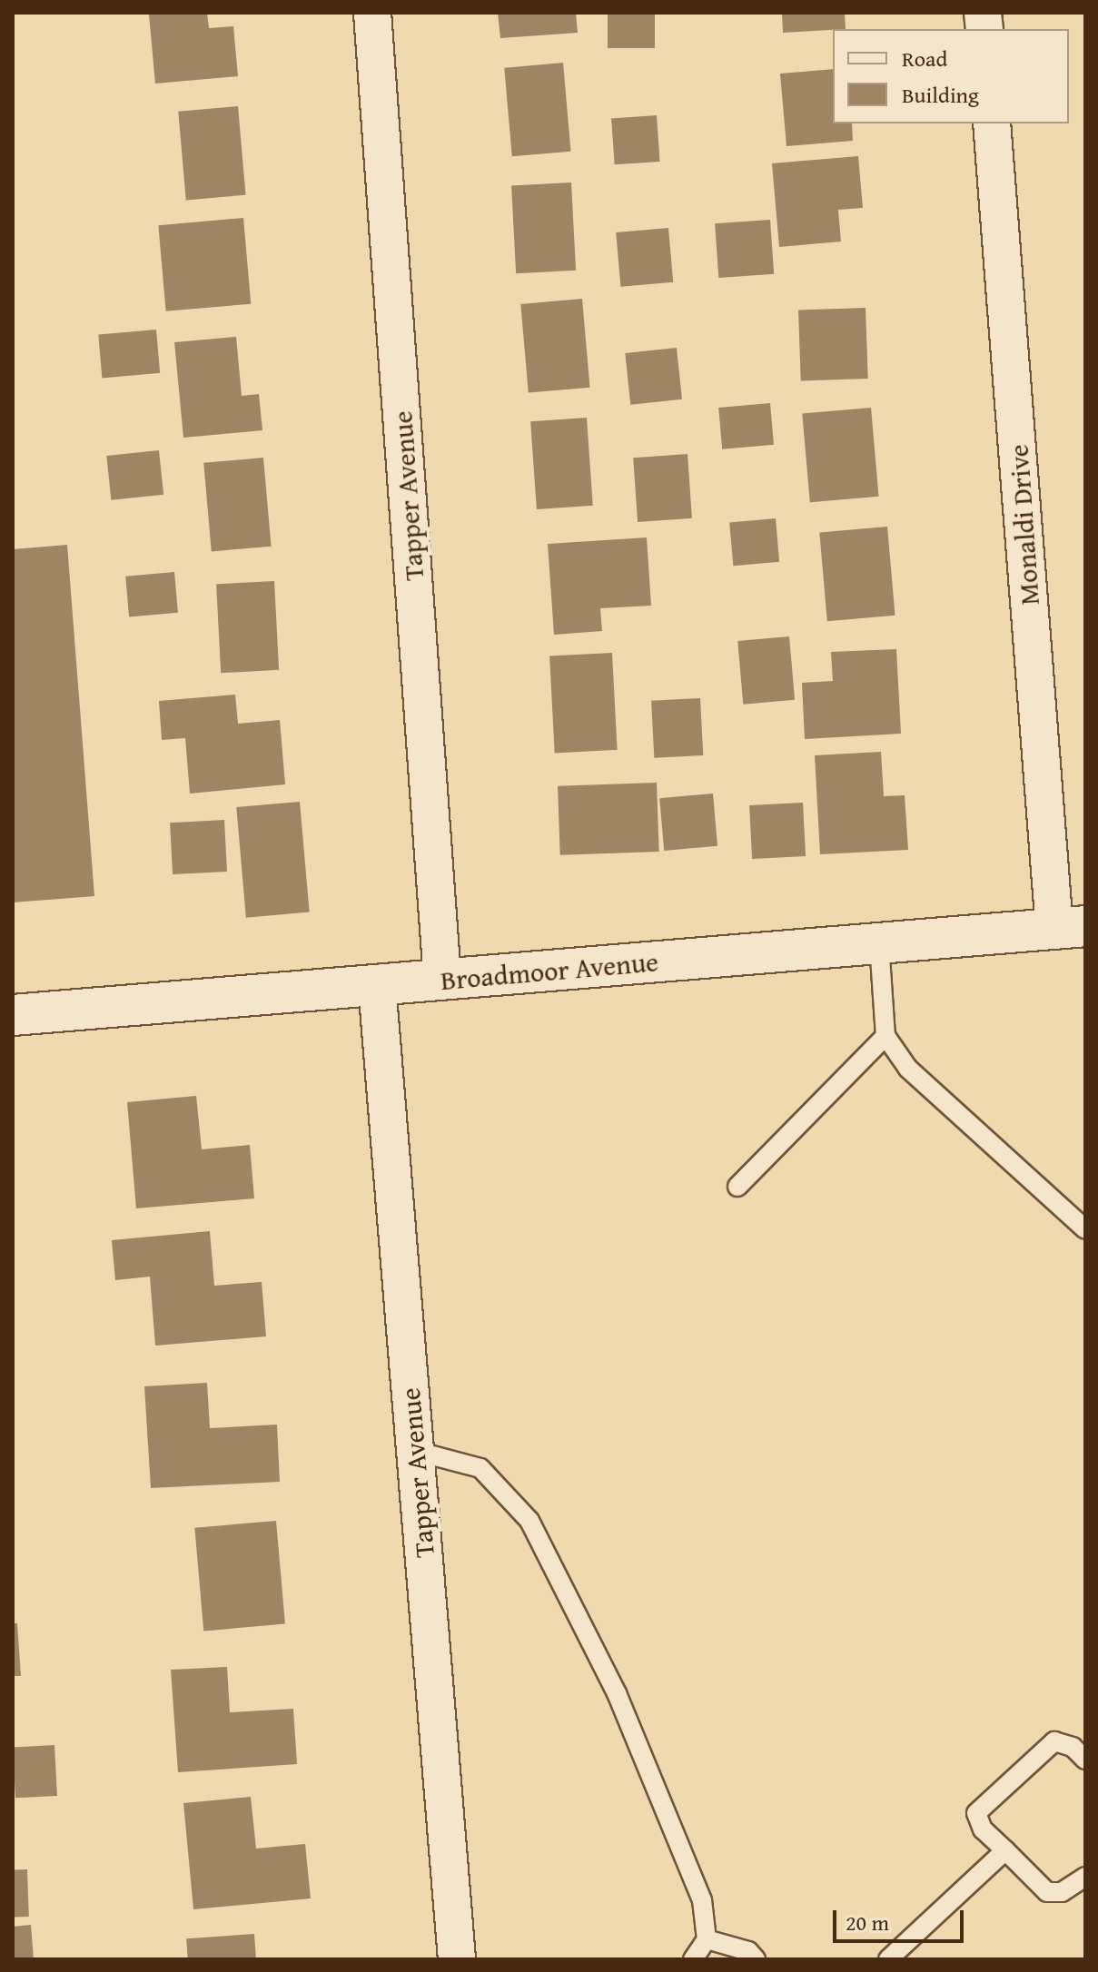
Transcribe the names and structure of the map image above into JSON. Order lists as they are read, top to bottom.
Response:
{
  "streets": {
    "street": ["Tapper Avenue", "Monaldi Drive", "Broadmoor Avenue"]
  },
  "crossings": [
    ["Tapper Avenue", "Broadmoor Avenue"],
    ["Monaldi Drive", "Broadmoor Avenue"]
  ],
  "legend": ["Road", "Building"],
  "scale_bar": "20 m"
}
